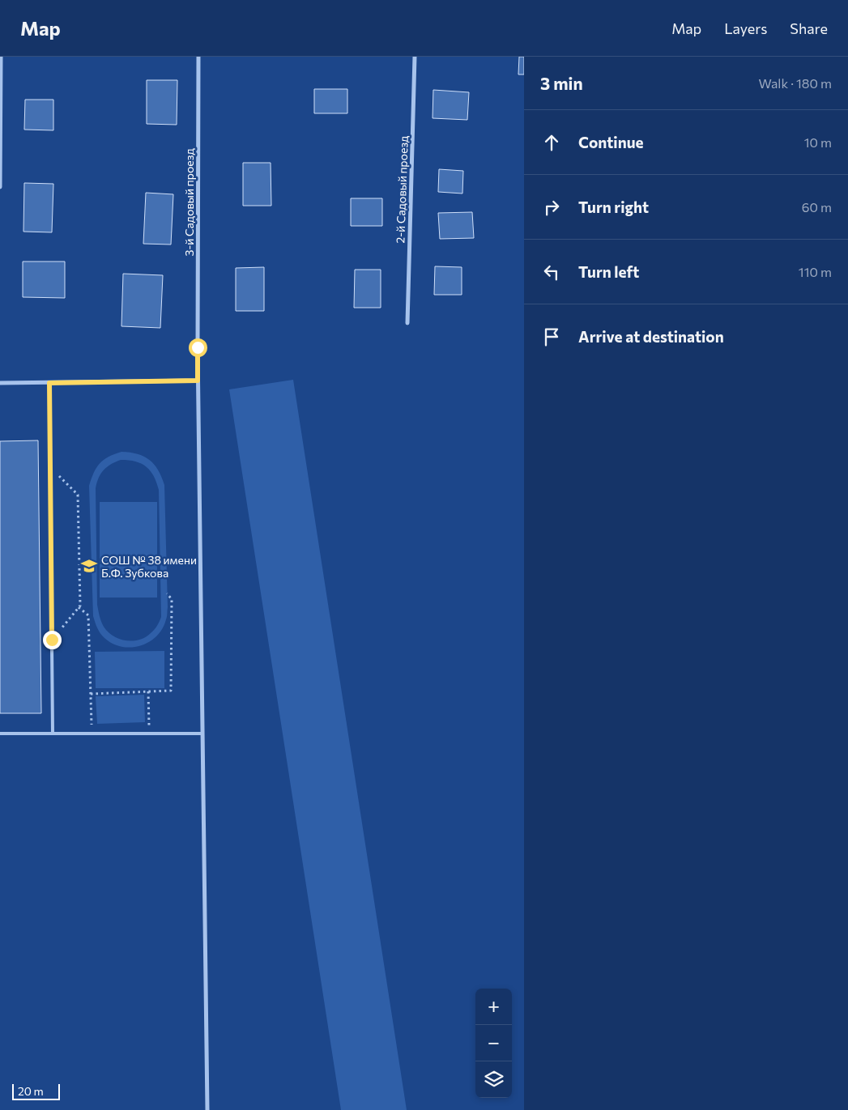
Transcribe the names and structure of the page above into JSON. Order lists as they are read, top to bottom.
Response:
{
  "streets": {
    "street": ["2-й Садовый проезд", "3-й Садовый проезд"]
  },
  "places": {
    "school or university": ["СОШ № 38 имени Б.Ф. Зубкова"]
  },
  "scale_bar": "20 m",
  "page": {
    "header": "Map",
    "nav": ["Map", "Layers", "Share"],
    "heading": ["3 min", "Walk · 180 m"],
    "list": [
      ["Continue", "10 m"],
      ["Turn right", "60 m"],
      ["Turn left", "110 m"],
      "Arrive at destination"
    ],
    "map_buttons": ["+", "−"],
    "scale": "20 m"
  }
}
